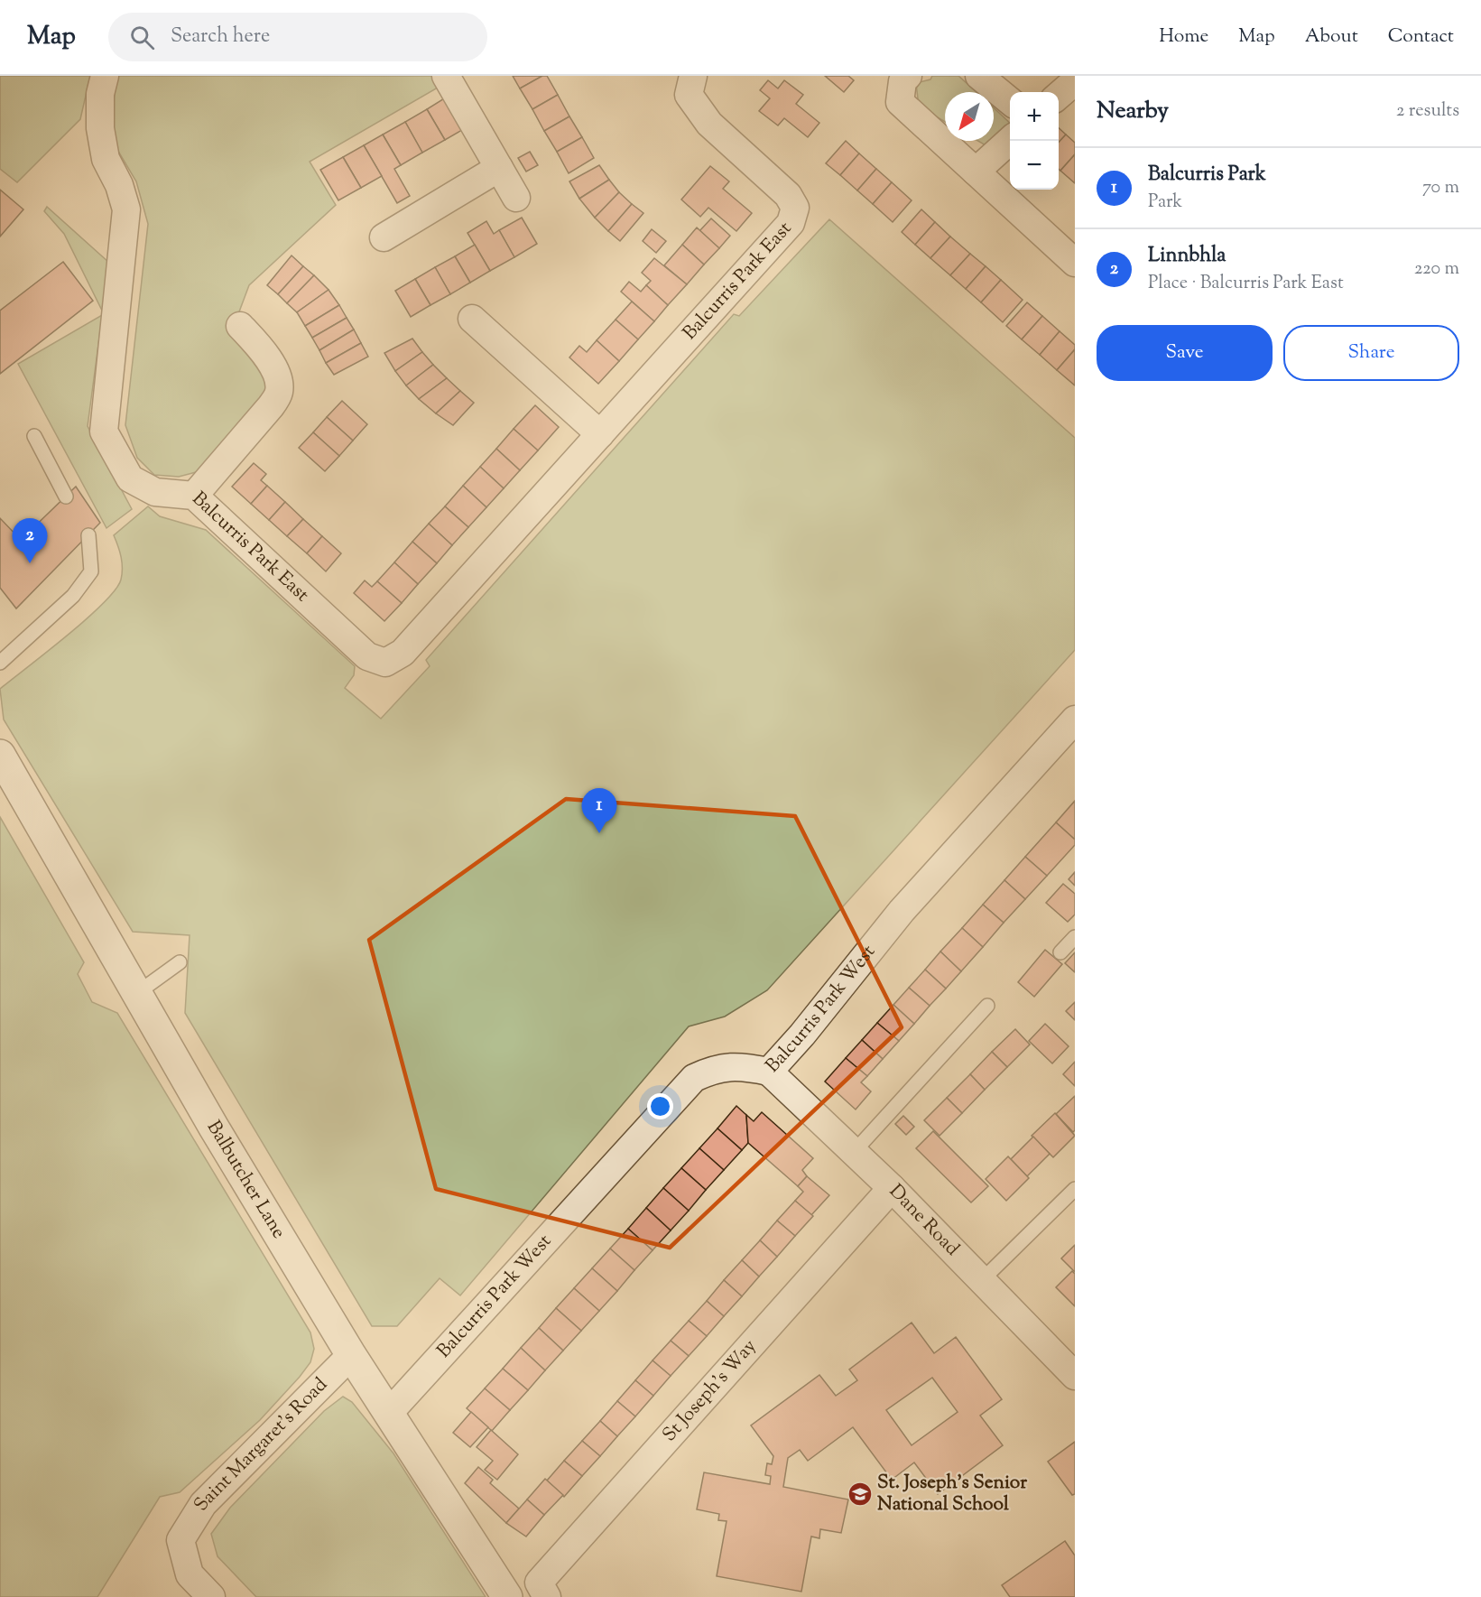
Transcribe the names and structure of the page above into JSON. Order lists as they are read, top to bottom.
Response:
{
  "streets": {
    "street": [
      "Balcurris Park East",
      "Balcurris Park West",
      "Balbutcher Lane",
      "Dane Road",
      "St Joseph's Way",
      "Saint Margaret's Road"
    ]
  },
  "crossings": [
    ["Balcurris Park West", "Balbutcher Lane"],
    ["Balcurris Park West", "Dane Road"],
    ["Balbutcher Lane", "Saint Margaret's Road"],
    ["Dane Road", "St Joseph's Way"]
  ],
  "places": {
    "school or university": ["St. Joseph's Senior National School"]
  },
  "north": "bottom left",
  "page": {
    "header": "Map",
    "search": "Search here",
    "nav": [
      "Home",
      "Map",
      "About",
      "Contact"
    ],
    "heading": ["Nearby", "2 results"],
    "map_buttons": ["+", "−"],
    "list": [
      {
        "mark": "1",
        "name": "Balcurris Park",
        "note": "Park",
        "value": "70 m"
      },
      {
        "mark": "2",
        "name": "Linnbhla",
        "note": "Place · Balcurris Park East",
        "value": "220 m"
      }
    ],
    "buttons": ["Save", "Share"],
    "pins": ["2", "1"]
  }
}
